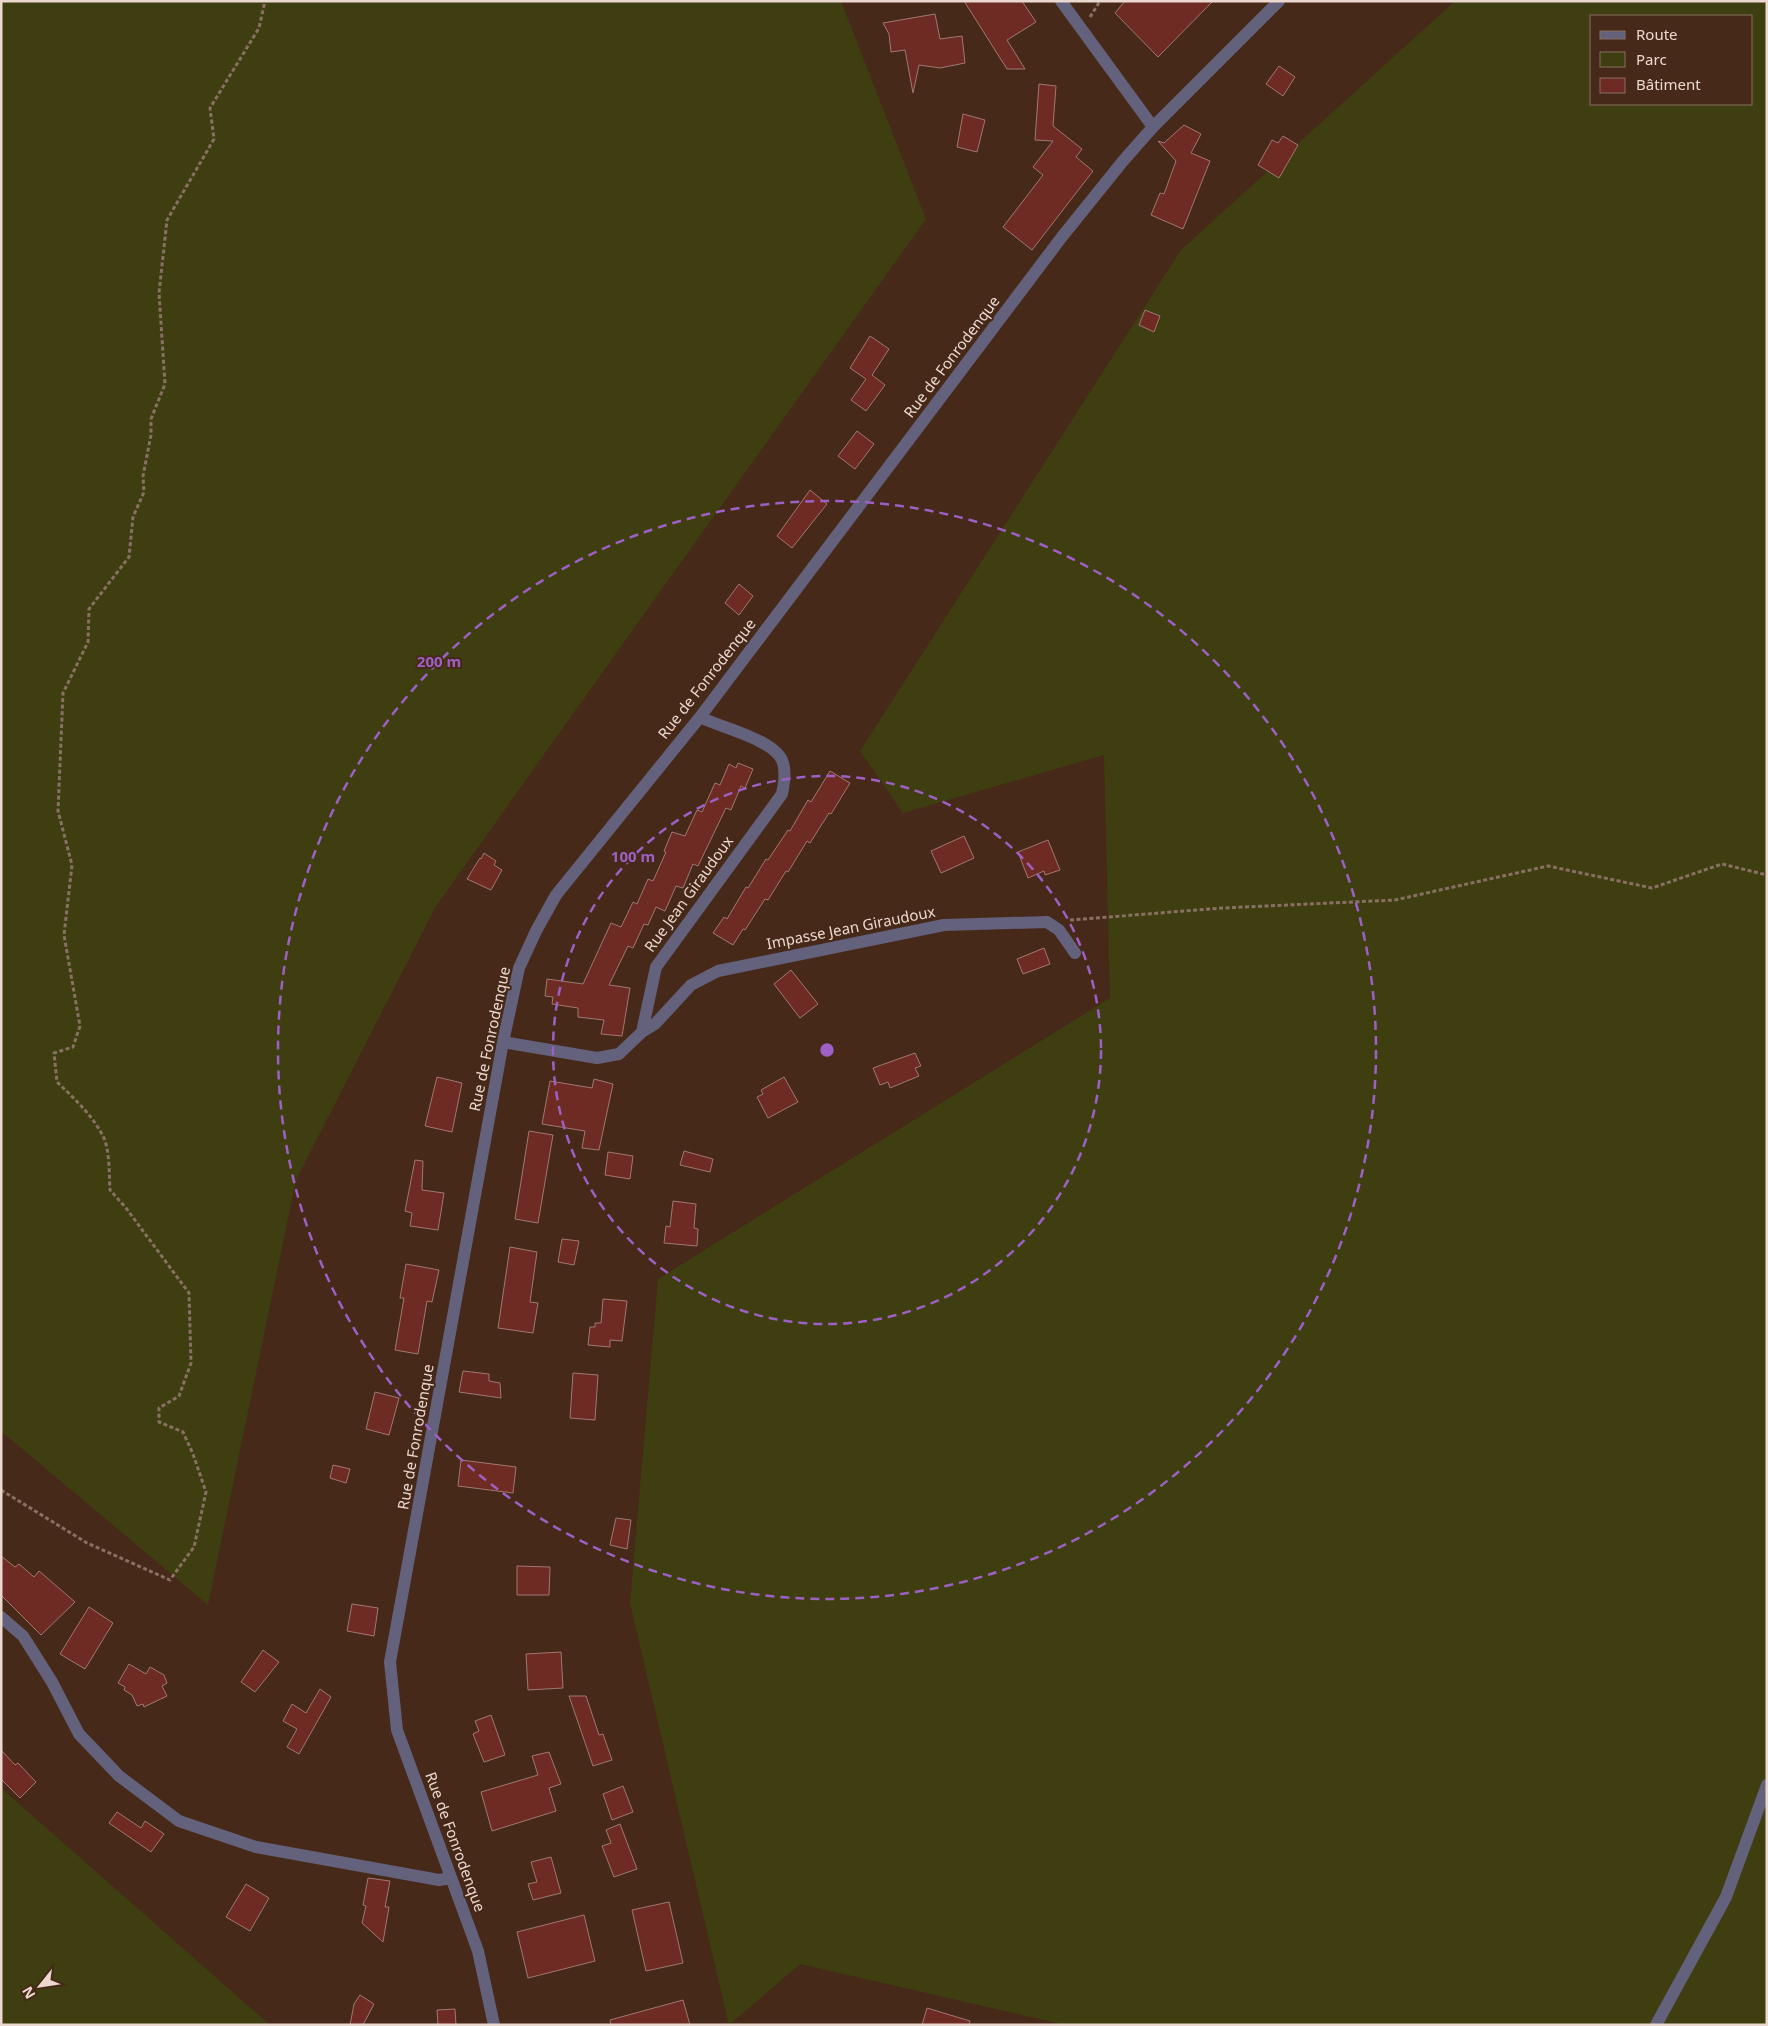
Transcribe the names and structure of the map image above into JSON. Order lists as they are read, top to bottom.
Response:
{
  "streets": {
    "street": ["Rue de Fonrodenque", "Rue Jean Giraudoux", "Impasse Jean Giraudoux"]
  },
  "crossings": [
    ["Rue de Fonrodenque", "Rue Jean Giraudoux"],
    ["Rue Jean Giraudoux", "Impasse Jean Giraudoux"]
  ],
  "legend": ["Route", "Parc", "Bâtiment"],
  "north": "bottom left",
  "rings": ["200 m", "100 m"]
}
